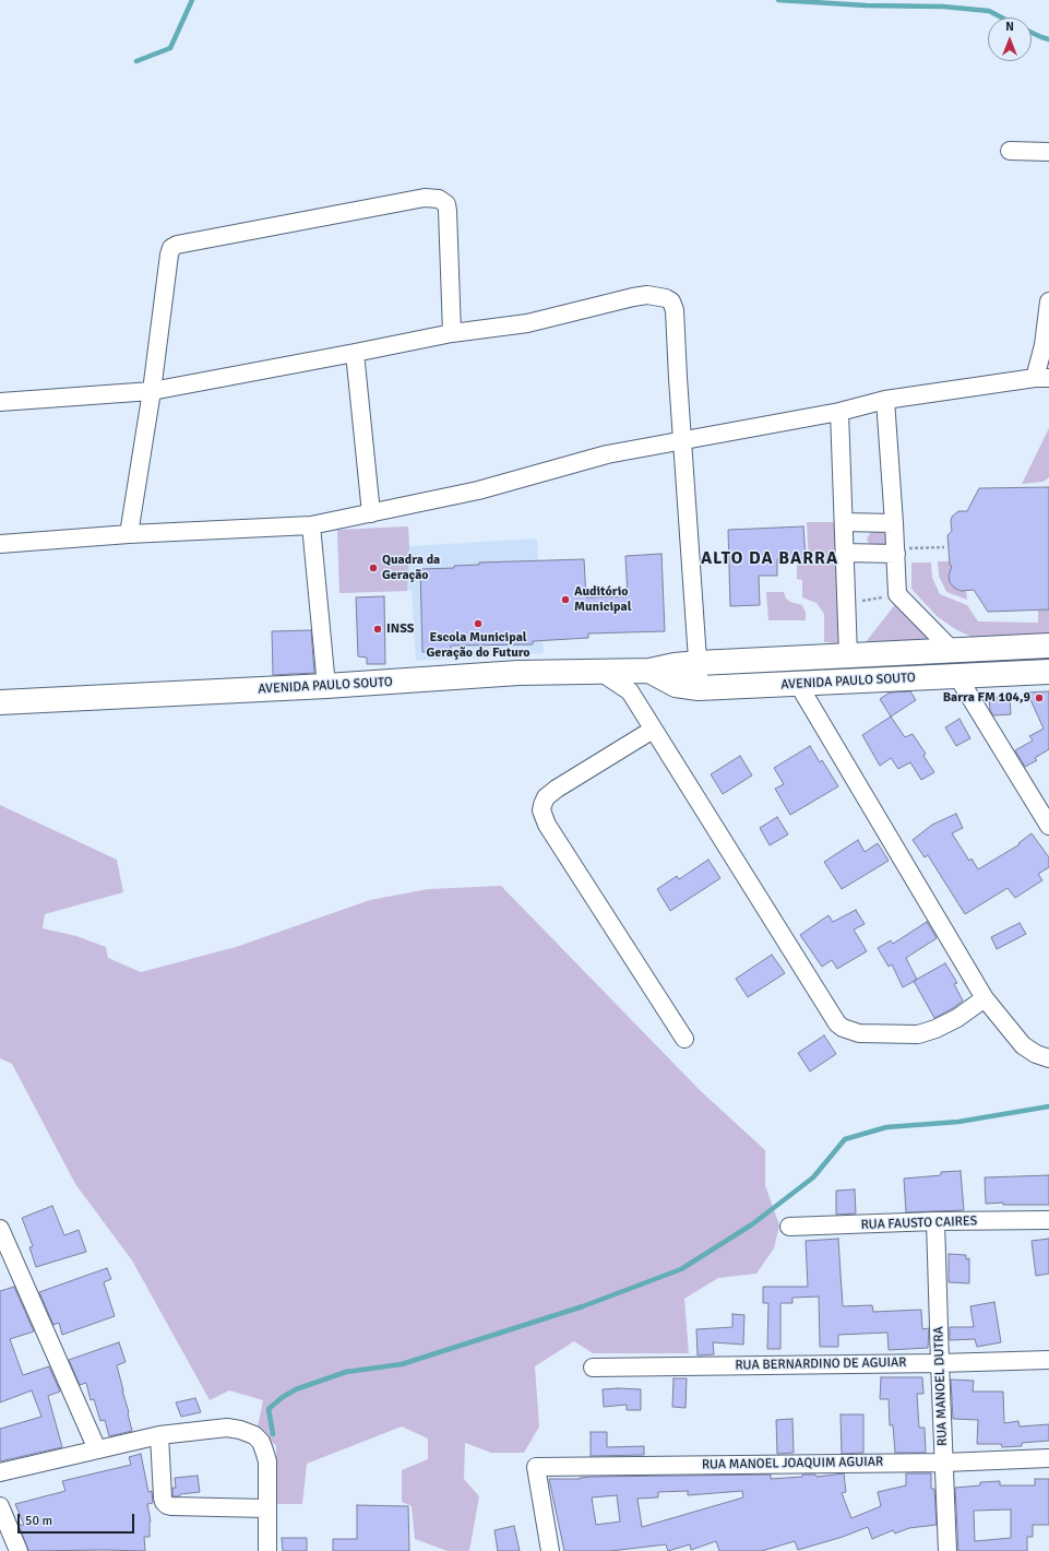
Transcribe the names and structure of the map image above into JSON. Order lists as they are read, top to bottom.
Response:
{
  "streets": {
    "street": [
      "AVENIDA PAULO SOUTO",
      "RUA FAUSTO CAIRES",
      "RUA BERNARDINO DE AGUIAR",
      "RUA MANOEL DUTRA",
      "RUA MANOEL JOAQUIM AGUIAR"
    ]
  },
  "crossings": [
    ["RUA FAUSTO CAIRES", "RUA MANOEL DUTRA"],
    ["RUA BERNARDINO DE AGUIAR", "RUA MANOEL DUTRA"],
    ["RUA MANOEL DUTRA", "RUA MANOEL JOAQUIM AGUIAR"]
  ],
  "districts": ["ALTO DA BARRA"],
  "places": [
    "Quadra da Geração",
    "Auditório Municipal",
    "Escola Municipal Geração do Futuro",
    "INSS",
    "Barra FM 104,9"
  ],
  "scale_bar": "50 m",
  "north": "top"
}
